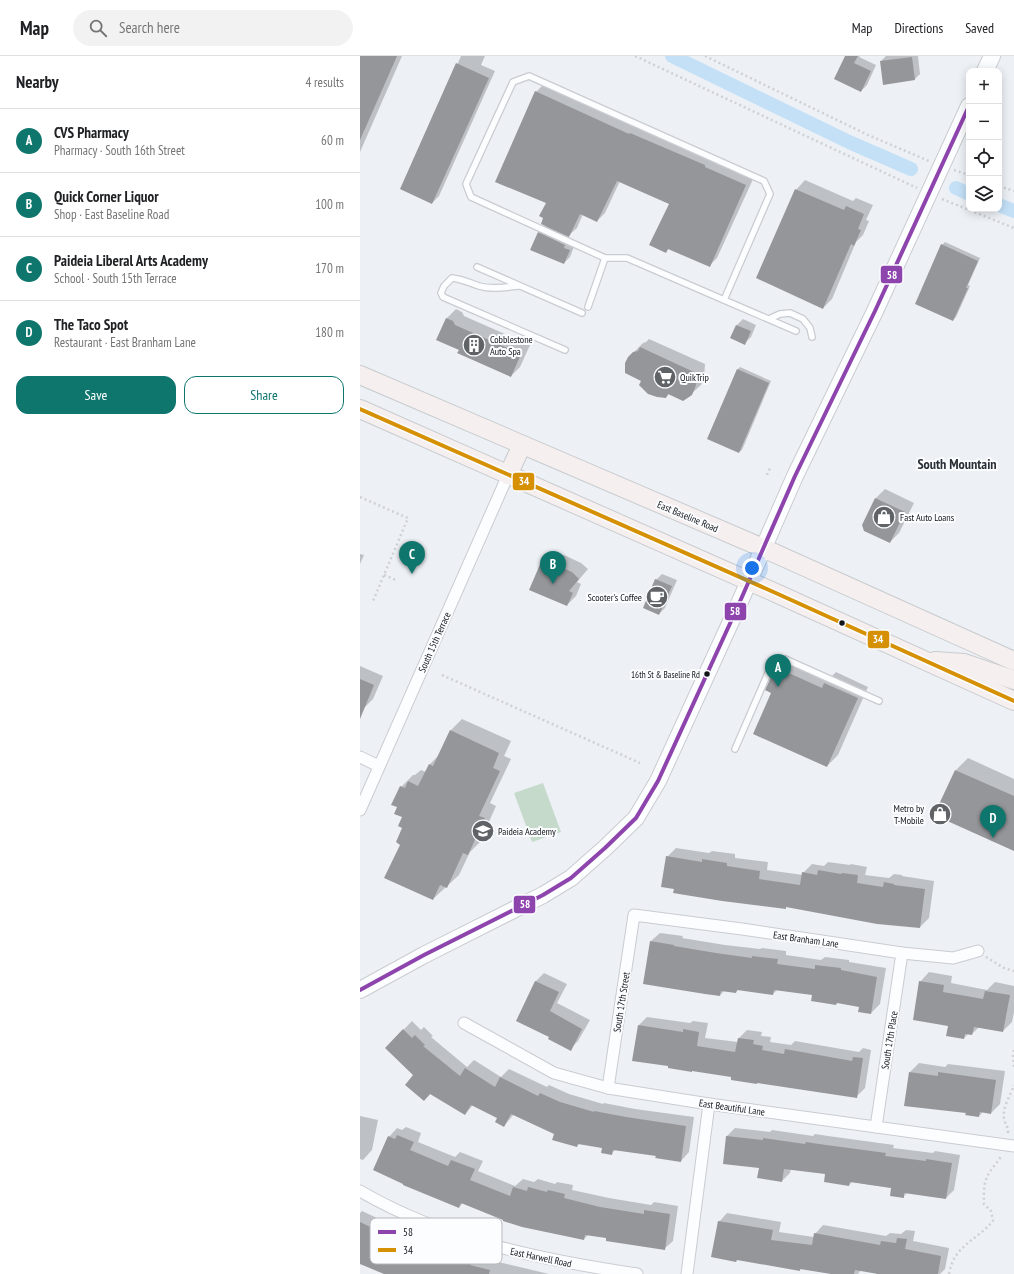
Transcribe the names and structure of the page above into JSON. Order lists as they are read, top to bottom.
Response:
{
  "streets": {
    "main road": ["East Baseline Road"],
    "street": [
      "South 15th Terrace",
      "East Branham Lane",
      "South 17th Street",
      "South 17th Place",
      "East Beautiful Lane",
      "East Harwell Road"
    ]
  },
  "crossings": [
    ["East Branham Lane", "South 17th Street"],
    ["East Branham Lane", "South 17th Place"],
    ["South 17th Street", "East Beautiful Lane"],
    ["South 17th Place", "East Beautiful Lane"]
  ],
  "districts": ["South Mountain"],
  "places": {
    "building": ["Cobblestone Auto Spa"],
    "supermarket": ["QuikTrip"],
    "shop": ["Fast Auto Loans", "Metro by T-Mobile"],
    "cafe": ["Scooter's Coffee"],
    "other": ["16th St & Baseline Rd"],
    "school or university": ["Paideia Academy"]
  },
  "lines": ["transit line 58", "transit line 34"],
  "legend": ["58", "34"],
  "page": {
    "header": "Map",
    "search": "Search here",
    "nav": ["Map", "Directions", "Saved"],
    "heading": ["Nearby", "4 results"],
    "map_buttons": ["+", "−"],
    "list": [
      {
        "mark": "A",
        "name": "CVS Pharmacy",
        "note": "Pharmacy · South 16th Street",
        "value": "60 m"
      },
      {
        "mark": "B",
        "name": "Quick Corner Liquor",
        "note": "Shop · East Baseline Road",
        "value": "100 m"
      },
      {
        "mark": "C",
        "name": "Paideia Liberal Arts Academy",
        "note": "School · South 15th Terrace",
        "value": "170 m"
      },
      {
        "mark": "D",
        "name": "The Taco Spot",
        "note": "Restaurant · East Branham Lane",
        "value": "180 m"
      }
    ],
    "buttons": ["Save", "Share"],
    "pins": [
      "C",
      "B",
      "A",
      "D"
    ]
  }
}
